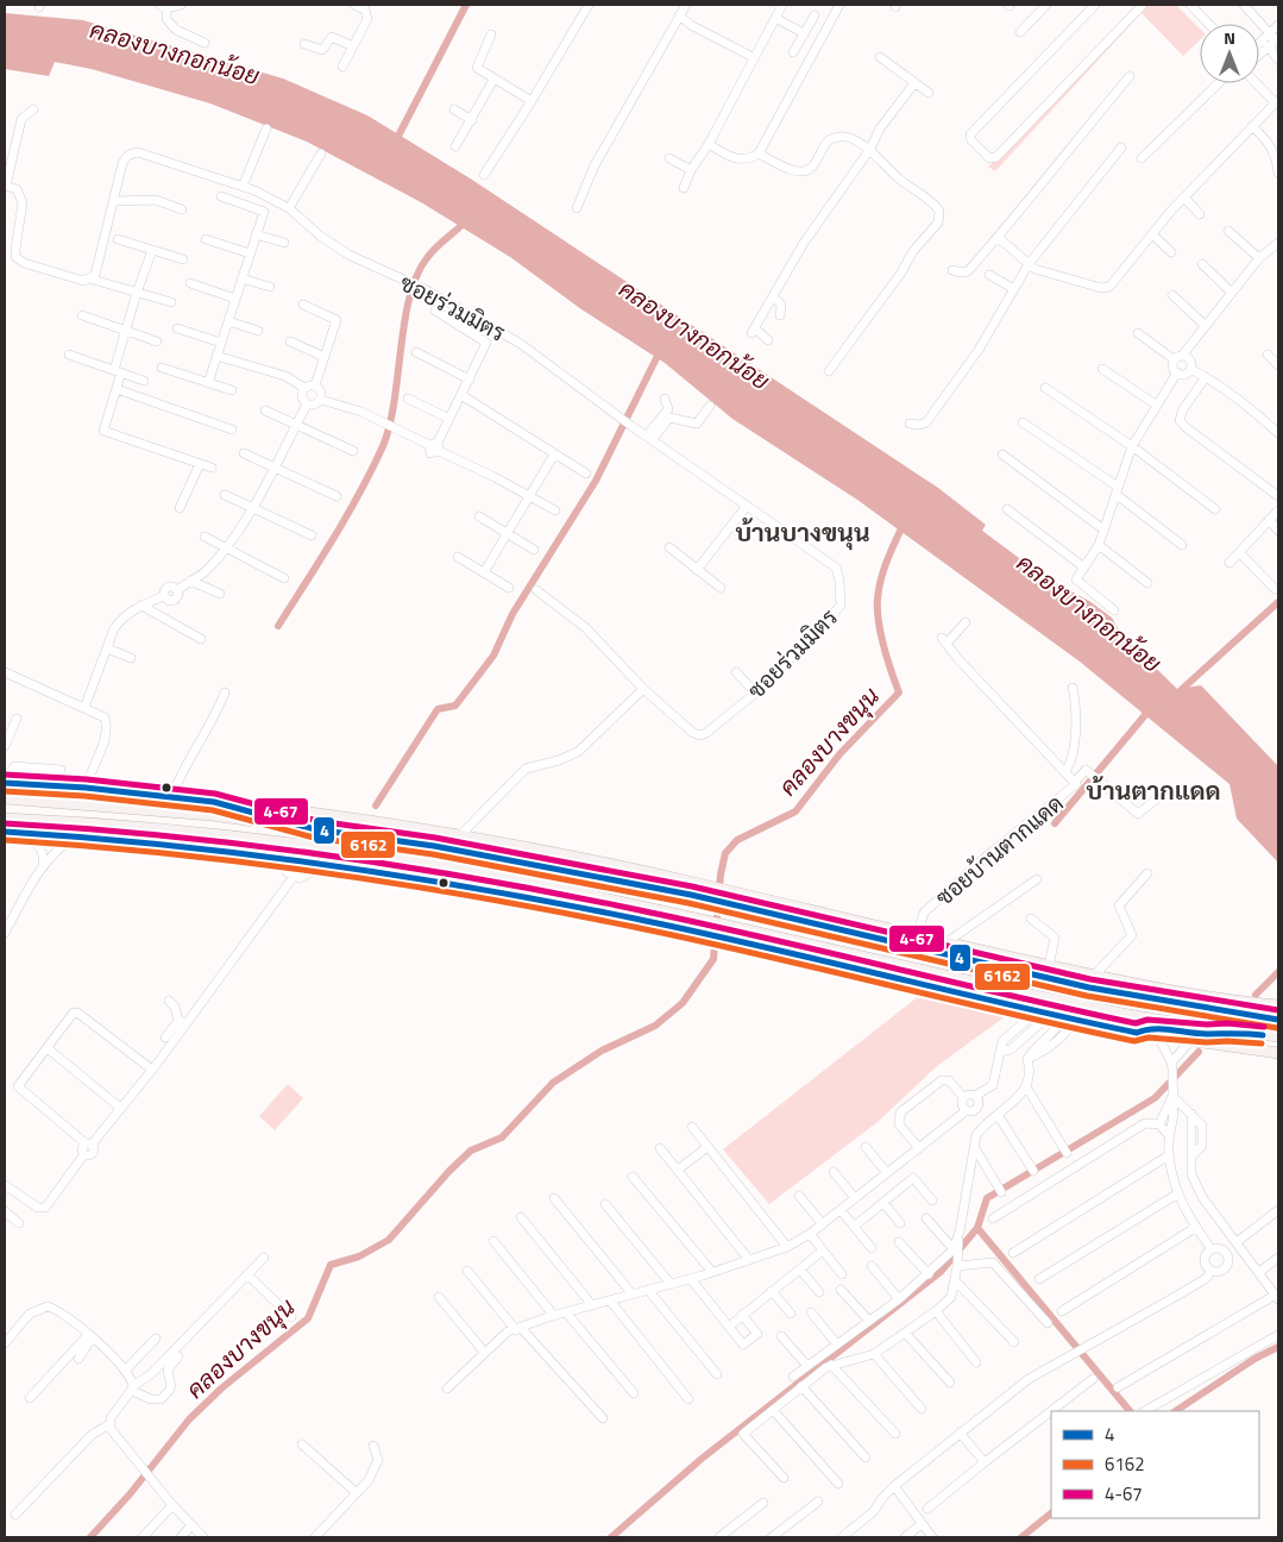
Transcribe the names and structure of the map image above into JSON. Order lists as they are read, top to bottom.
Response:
{
  "streets": {
    "street": ["ซอยร่วมมิตร", "ซอยบ้านตากแดด"]
  },
  "districts": ["บ้านบางขนุน", "บ้านตากแดด"],
  "water": ["คลองบางกอกน้อย", "คลองบางขนุน"],
  "lines": ["transit line 4-67", "transit line 4", "transit line 6162"],
  "legend": ["4", "6162", "4-67"],
  "north": "top"
}
